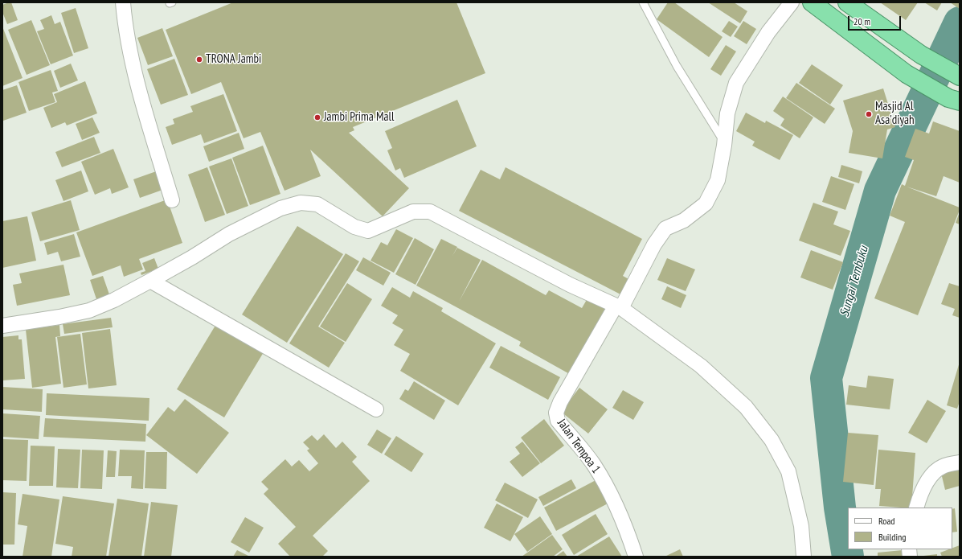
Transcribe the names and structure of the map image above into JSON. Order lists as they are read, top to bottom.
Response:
{
  "streets": {
    "street": ["Jalan Tempoa 1"]
  },
  "water": ["Sungai Tembuku"],
  "places": ["TRONA Jambi", "Masjid Al Asa'diyah", "Jambi Prima Mall"],
  "legend": ["Road", "Building"],
  "scale_bar": "20 m"
}
